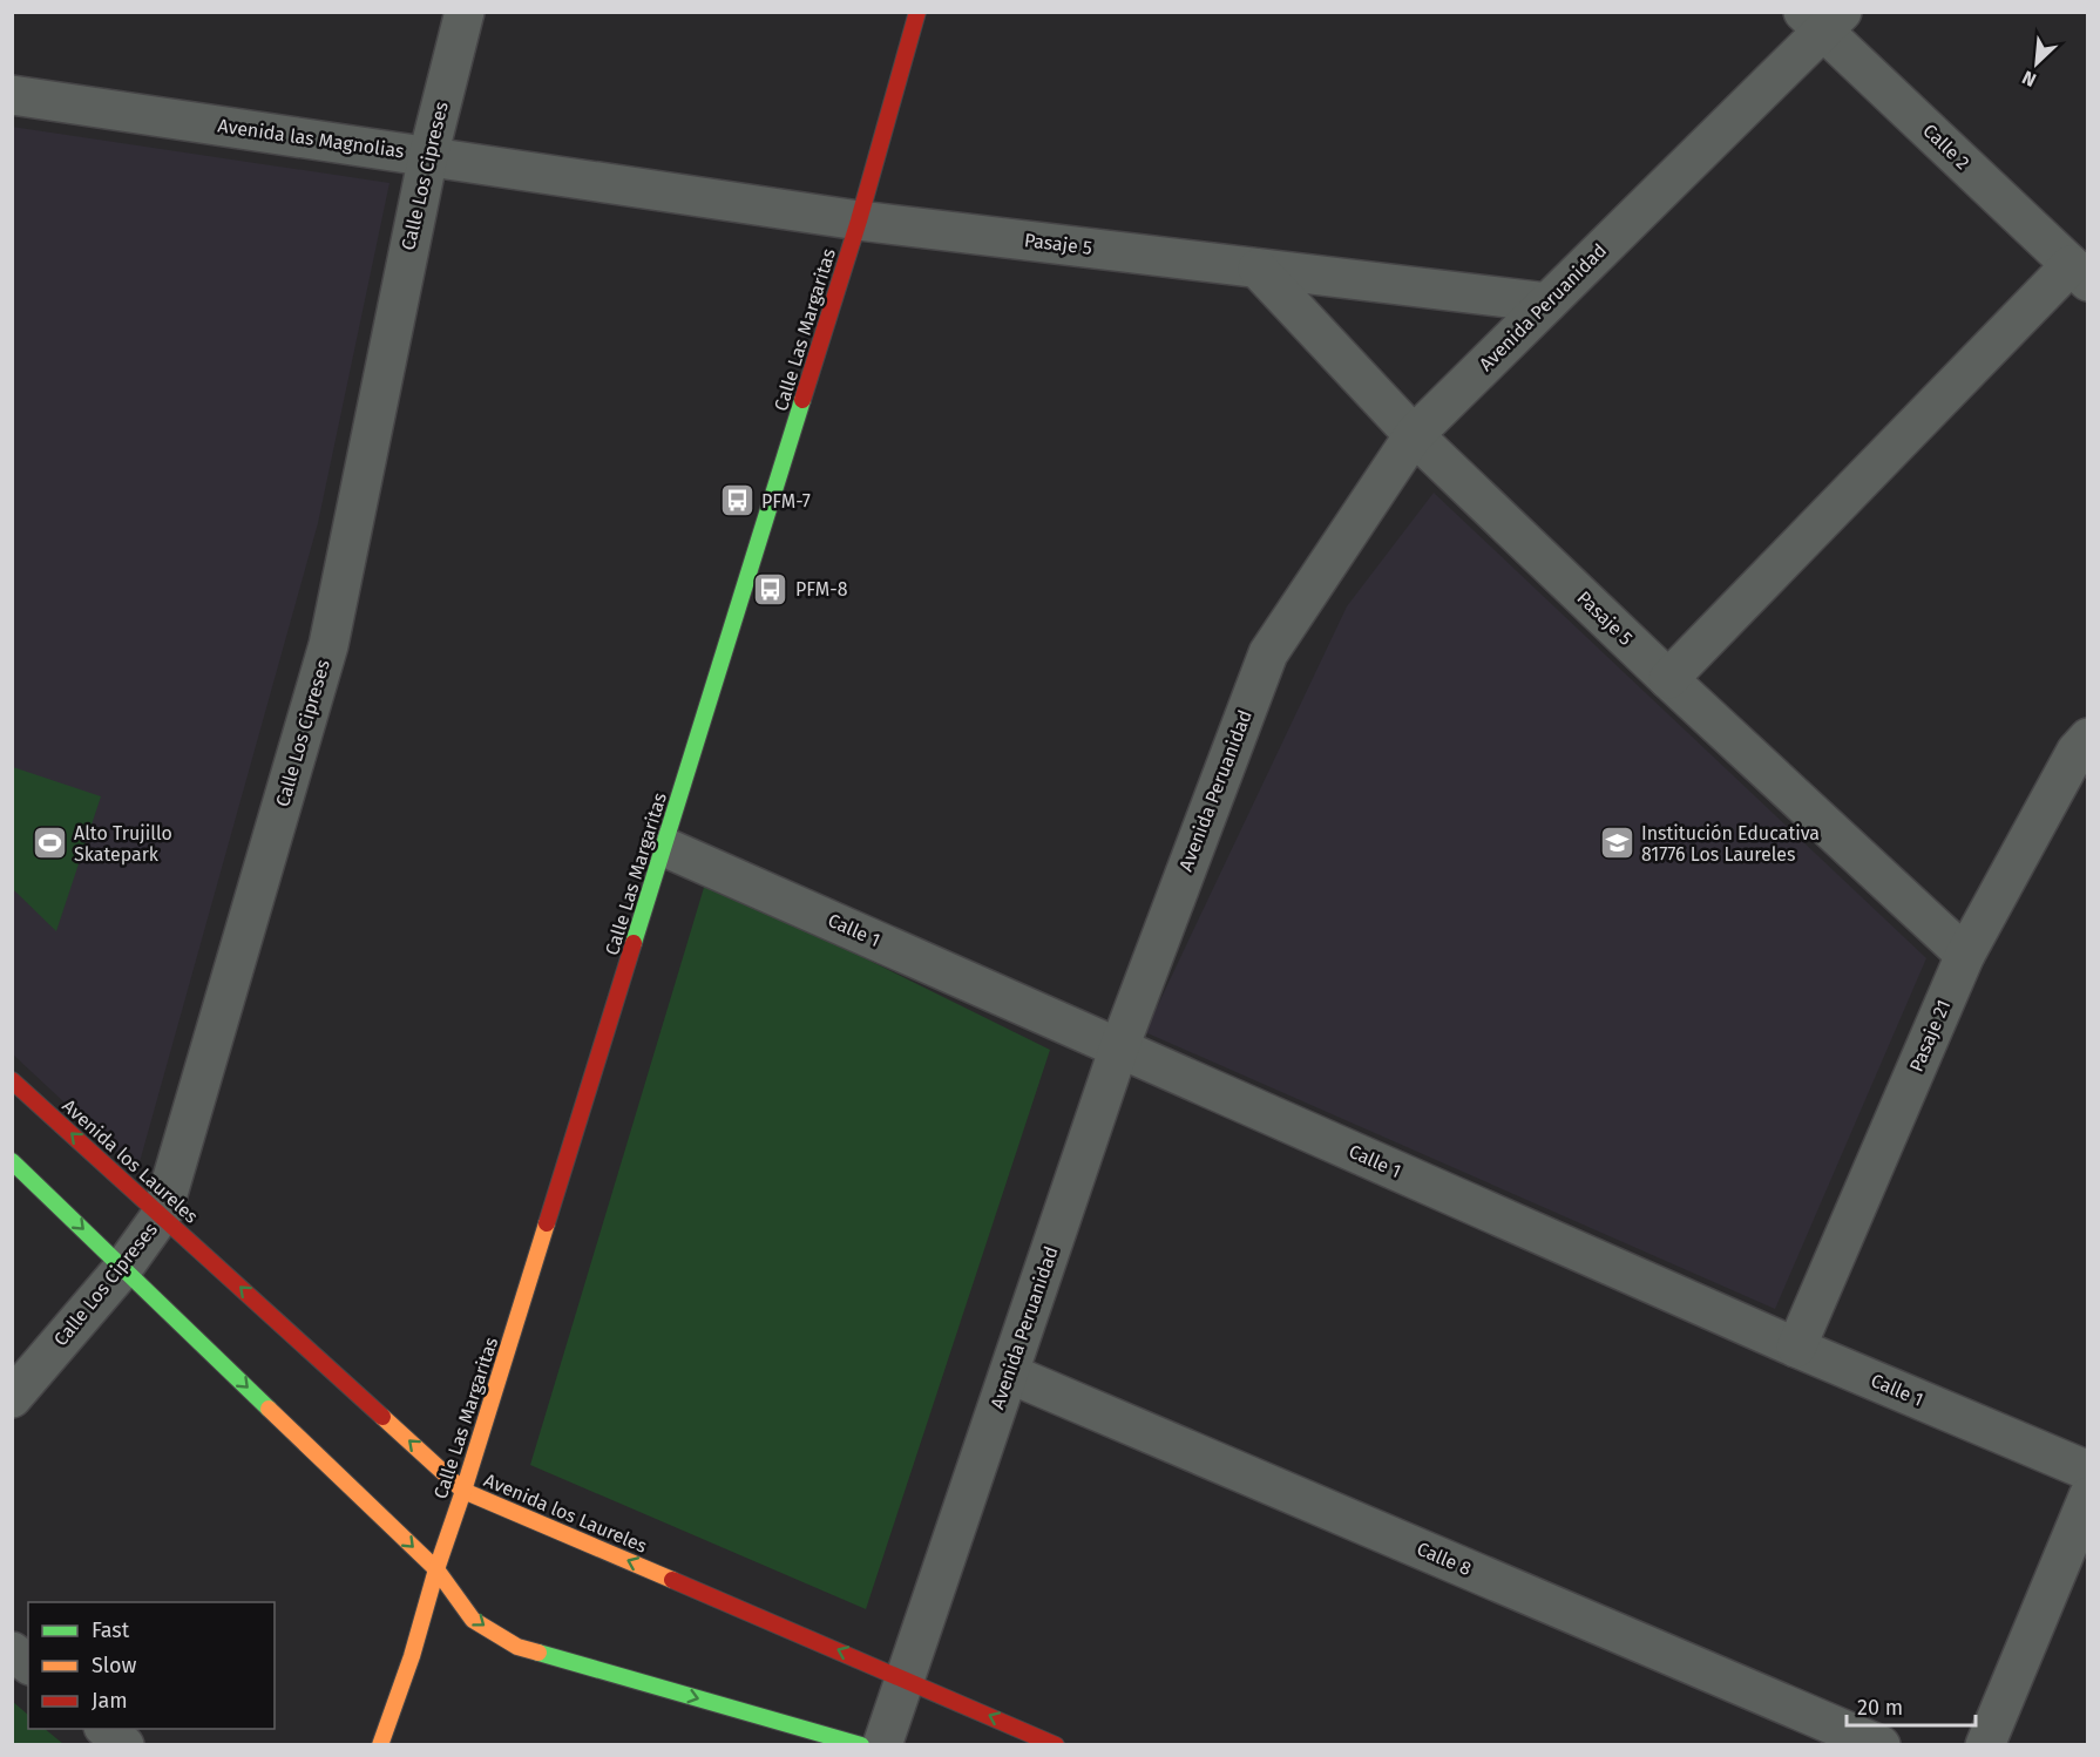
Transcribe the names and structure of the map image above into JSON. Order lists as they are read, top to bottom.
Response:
{
  "streets": {
    "main road": ["Calle Las Margaritas", "Avenida los Laureles"],
    "street": [
      "Avenida las Magnolias",
      "Calle 2",
      "Calle Los Cipreses",
      "Pasaje 5",
      "Avenida Peruanidad",
      "Calle 1",
      "Pasaje 21",
      "Calle 8"
    ]
  },
  "crossings": [
    ["Avenida las Magnolias", "Calle Los Cipreses"],
    ["Avenida las Magnolias", "Pasaje 5"],
    ["Avenida las Magnolias", "Calle Las Margaritas"],
    ["Calle 2", "Avenida Peruanidad"],
    ["Calle Los Cipreses", "Avenida los Laureles"],
    ["Pasaje 5", "Avenida Peruanidad"],
    ["Pasaje 5", "Calle Las Margaritas"],
    ["Pasaje 5", "Pasaje 21"],
    ["Avenida Peruanidad", "Calle 1"],
    ["Avenida Peruanidad", "Avenida los Laureles"],
    ["Avenida Peruanidad", "Calle 8"],
    ["Calle Las Margaritas", "Calle 1"],
    ["Calle Las Margaritas", "Avenida los Laureles"],
    ["Calle 1", "Pasaje 21"]
  ],
  "places": {
    "bus stop": ["PFM-7", "PFM-8"],
    "sports": ["Alto Trujillo Skatepark"],
    "school or university": ["Institución Educativa 81776 Los Laureles"]
  },
  "legend": ["Fast", "Slow", "Jam"],
  "scale_bar": "20 m",
  "north": "bottom left"
}
